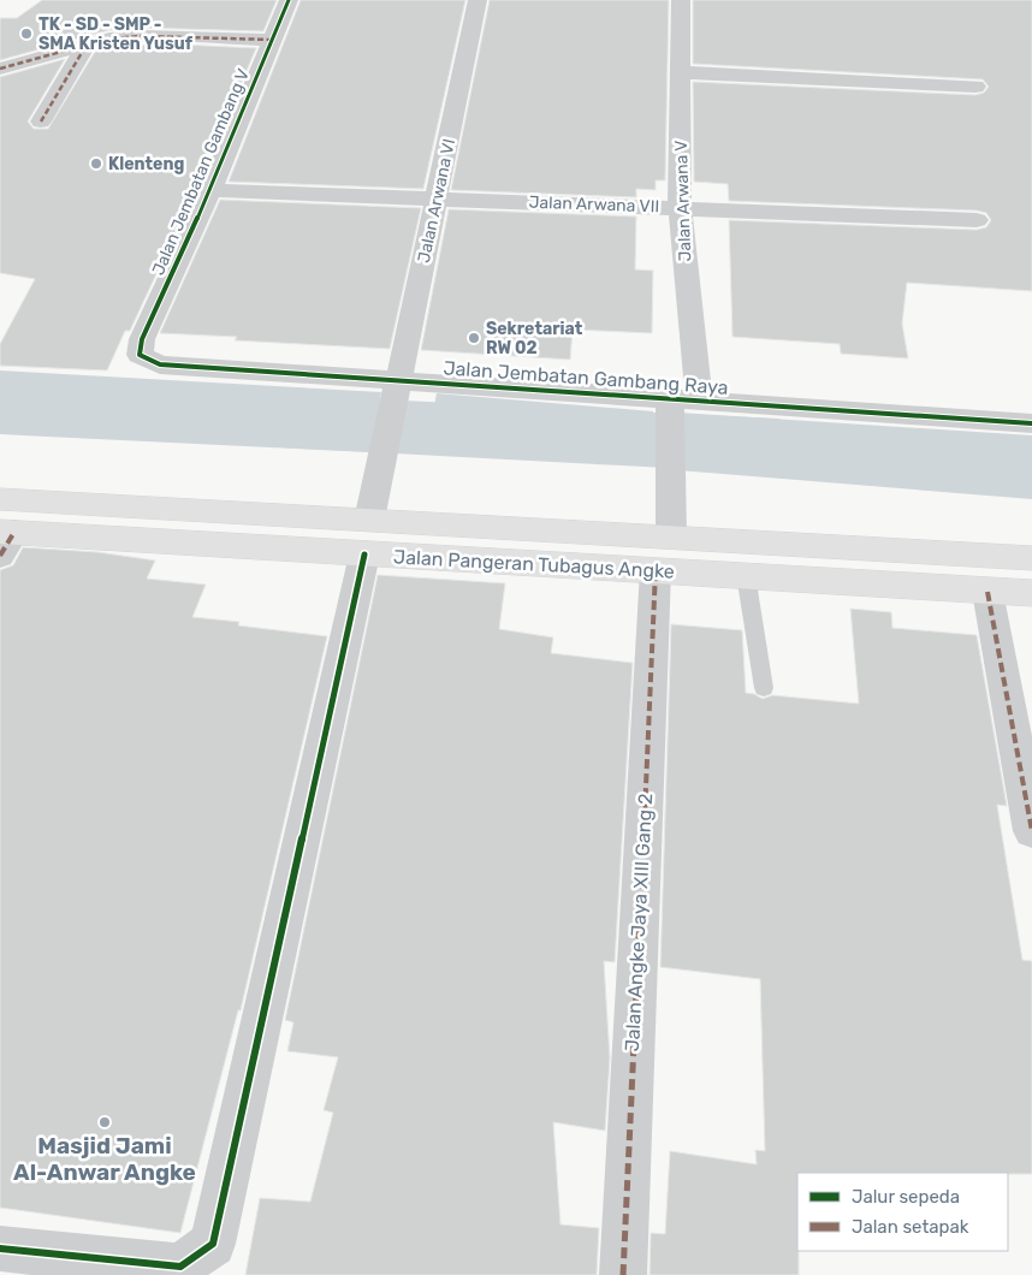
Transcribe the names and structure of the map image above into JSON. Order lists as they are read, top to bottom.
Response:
{
  "streets": {
    "main road": ["Jalan Pangeran Tubagus Angke"],
    "street": [
      "Jalan Jembatan Gambang V",
      "Jalan Arwana VI",
      "Jalan Arwana V",
      "Jalan Arwana VII",
      "Jalan Jembatan Gambang Raya",
      "Jalan Angke Jaya XIII Gang 2"
    ]
  },
  "crossings": [
    ["Jalan Jembatan Gambang V", "Jalan Arwana VII"],
    ["Jalan Jembatan Gambang V", "Jalan Jembatan Gambang Raya"],
    ["Jalan Arwana VI", "Jalan Arwana VII"],
    ["Jalan Arwana VI", "Jalan Jembatan Gambang Raya"],
    ["Jalan Arwana VI", "Jalan Pangeran Tubagus Angke"],
    ["Jalan Arwana V", "Jalan Arwana VII"],
    ["Jalan Arwana V", "Jalan Jembatan Gambang Raya"],
    ["Jalan Jembatan Gambang Raya", "Jalan Angke Jaya XIII Gang 2"],
    ["Jalan Pangeran Tubagus Angke", "Jalan Angke Jaya XIII Gang 2"]
  ],
  "places": [
    "TK - SD - SMP - SMA Kristen Yusuf",
    "Klenteng",
    "Sekretariat RW 02",
    "Masjid Jami Al-Anwar Angke"
  ],
  "legend": ["Jalur sepeda", "Jalan setapak"]
}
